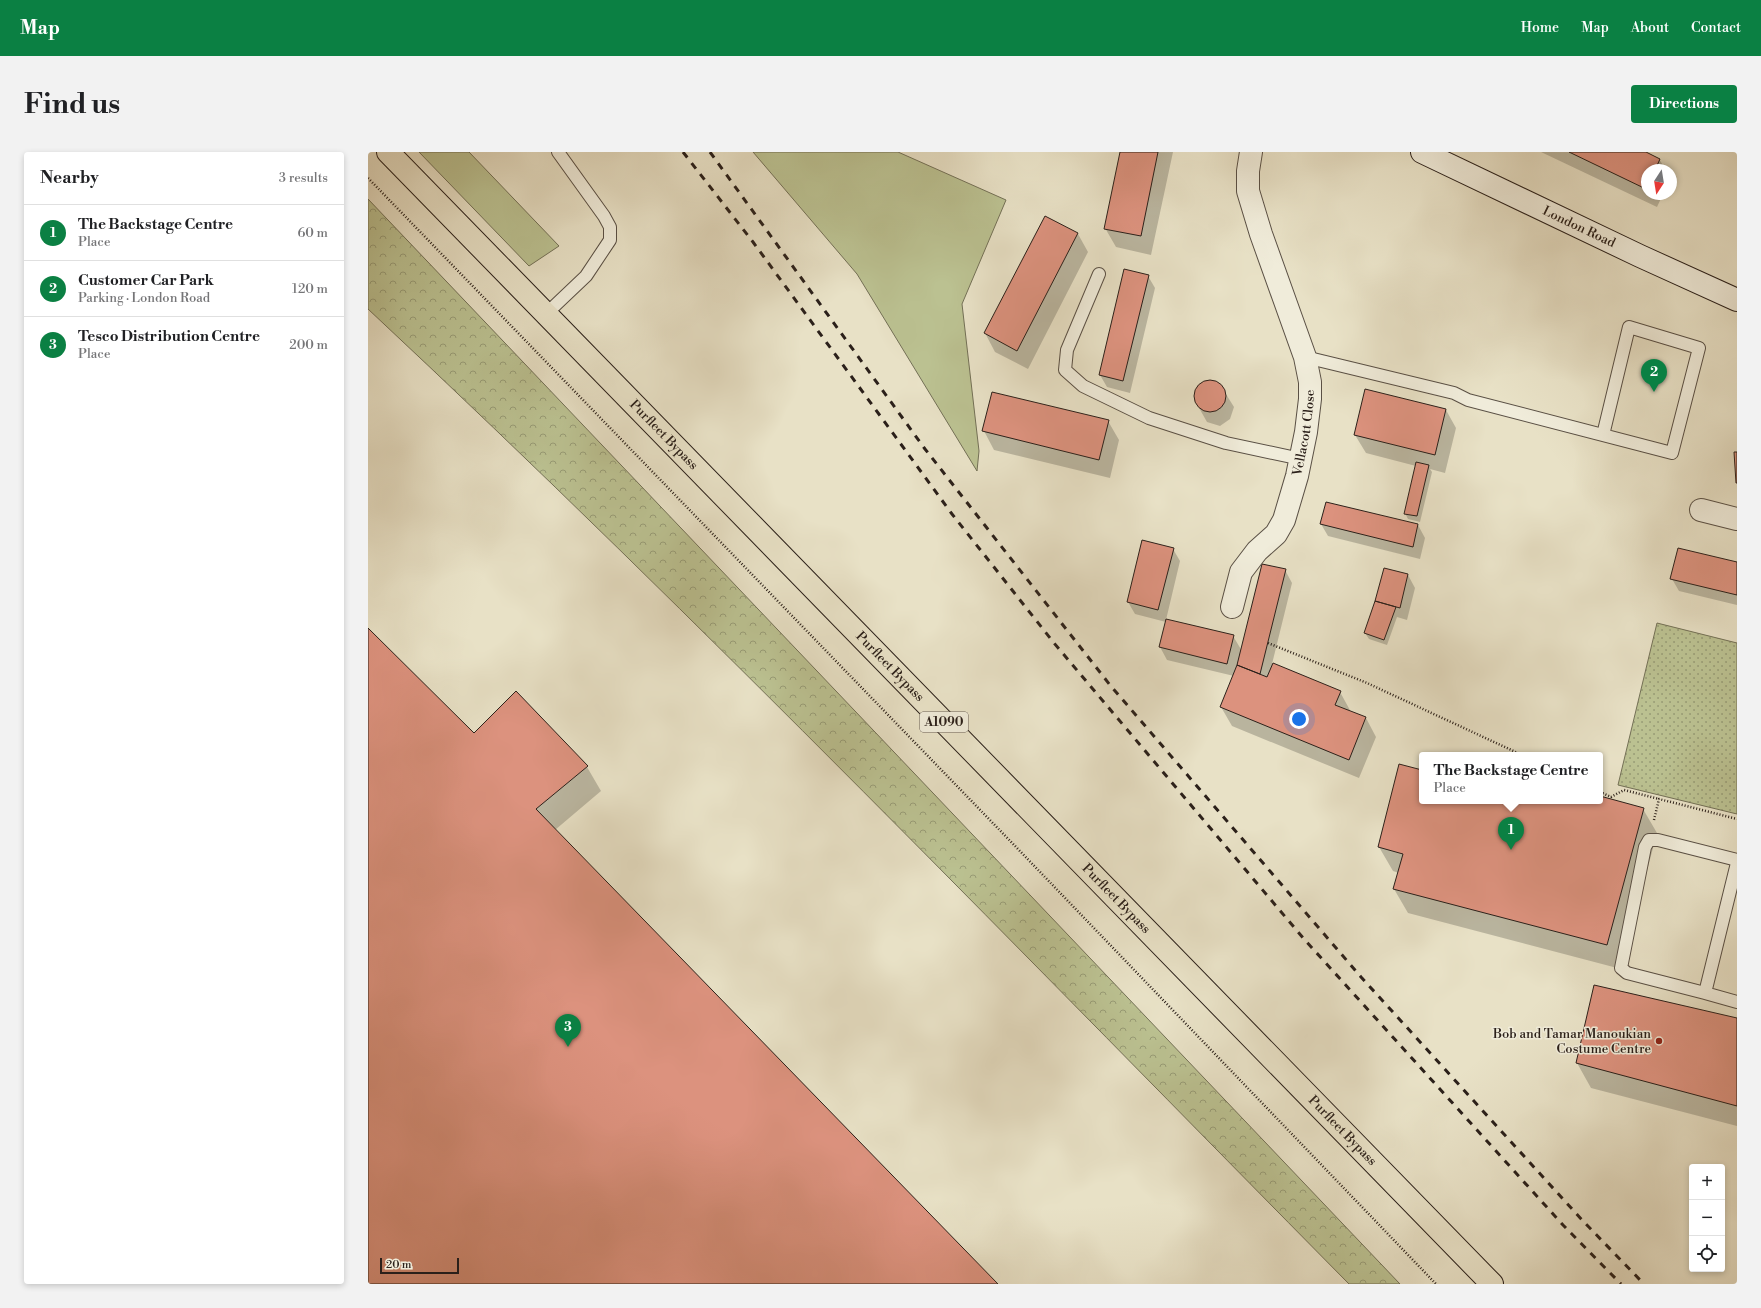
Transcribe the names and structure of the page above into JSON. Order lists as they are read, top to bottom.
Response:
{
  "streets": {
    "main road": ["Purfleet Bypass", "A1090"],
    "street": ["London Road", "Vellacott Close"]
  },
  "places": ["Bob and Tamar Manoukian Costume Centre"],
  "scale_bar": "20 m",
  "north": "bottom",
  "page": {
    "header": "Map",
    "nav": [
      "Home",
      "Map",
      "About",
      "Contact"
    ],
    "buttons": "Directions",
    "title": "Find us",
    "heading": ["Nearby", "3 results"],
    "list": [
      {
        "mark": "1",
        "name": "The Backstage Centre",
        "note": "Place",
        "value": "60 m"
      },
      {
        "mark": "2",
        "name": "Customer Car Park",
        "note": "Parking · London Road",
        "value": "120 m"
      },
      {
        "mark": "3",
        "name": "Tesco Distribution Centre",
        "note": "Place",
        "value": "200 m"
      }
    ],
    "pins": ["2", "1", "3"],
    "popup": ["The Backstage Centre", "Place"],
    "map_buttons": ["+", "−"],
    "scale": "20 m"
  }
}
